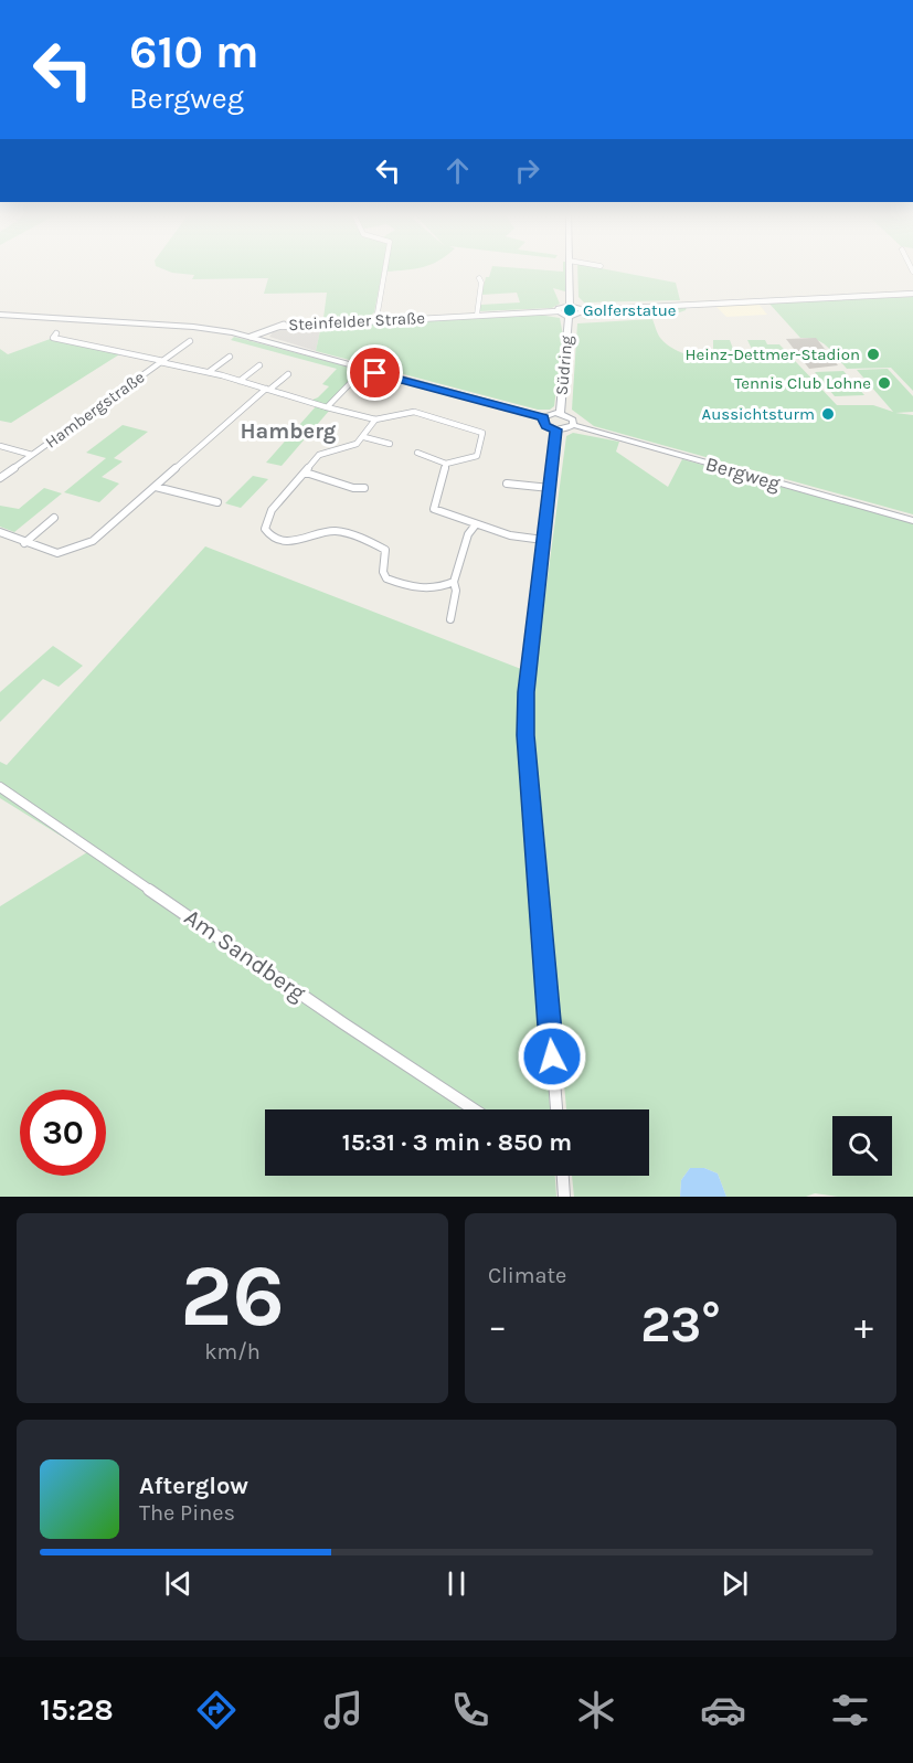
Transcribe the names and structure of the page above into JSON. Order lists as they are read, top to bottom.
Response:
{
  "streets": {
    "main road": ["Steinfelder Straße", "Südring", "Bergweg"],
    "street": ["Hambergstraße", "Am Sandberg"]
  },
  "crossings": [
    ["Steinfelder Straße", "Südring"],
    ["Südring", "Bergweg"]
  ],
  "districts": ["Hamberg"],
  "places": [
    "Golferstatue",
    "Heinz-Dettmer-Stadion",
    "Tennis Club Lohne",
    "Aussichtsturm"
  ],
  "page": {
    "turn": ["610 m", "Bergweg"],
    "limit": "30",
    "trip": "15:31 · 3 min · 850 m",
    "tile": [
      ["26", "km/h"],
      "Climate"
    ],
    "heat": ["−", "23°", "+"],
    "song": ["Afterglow", "The Pines"],
    "tabs": "15:28"
  }
}
